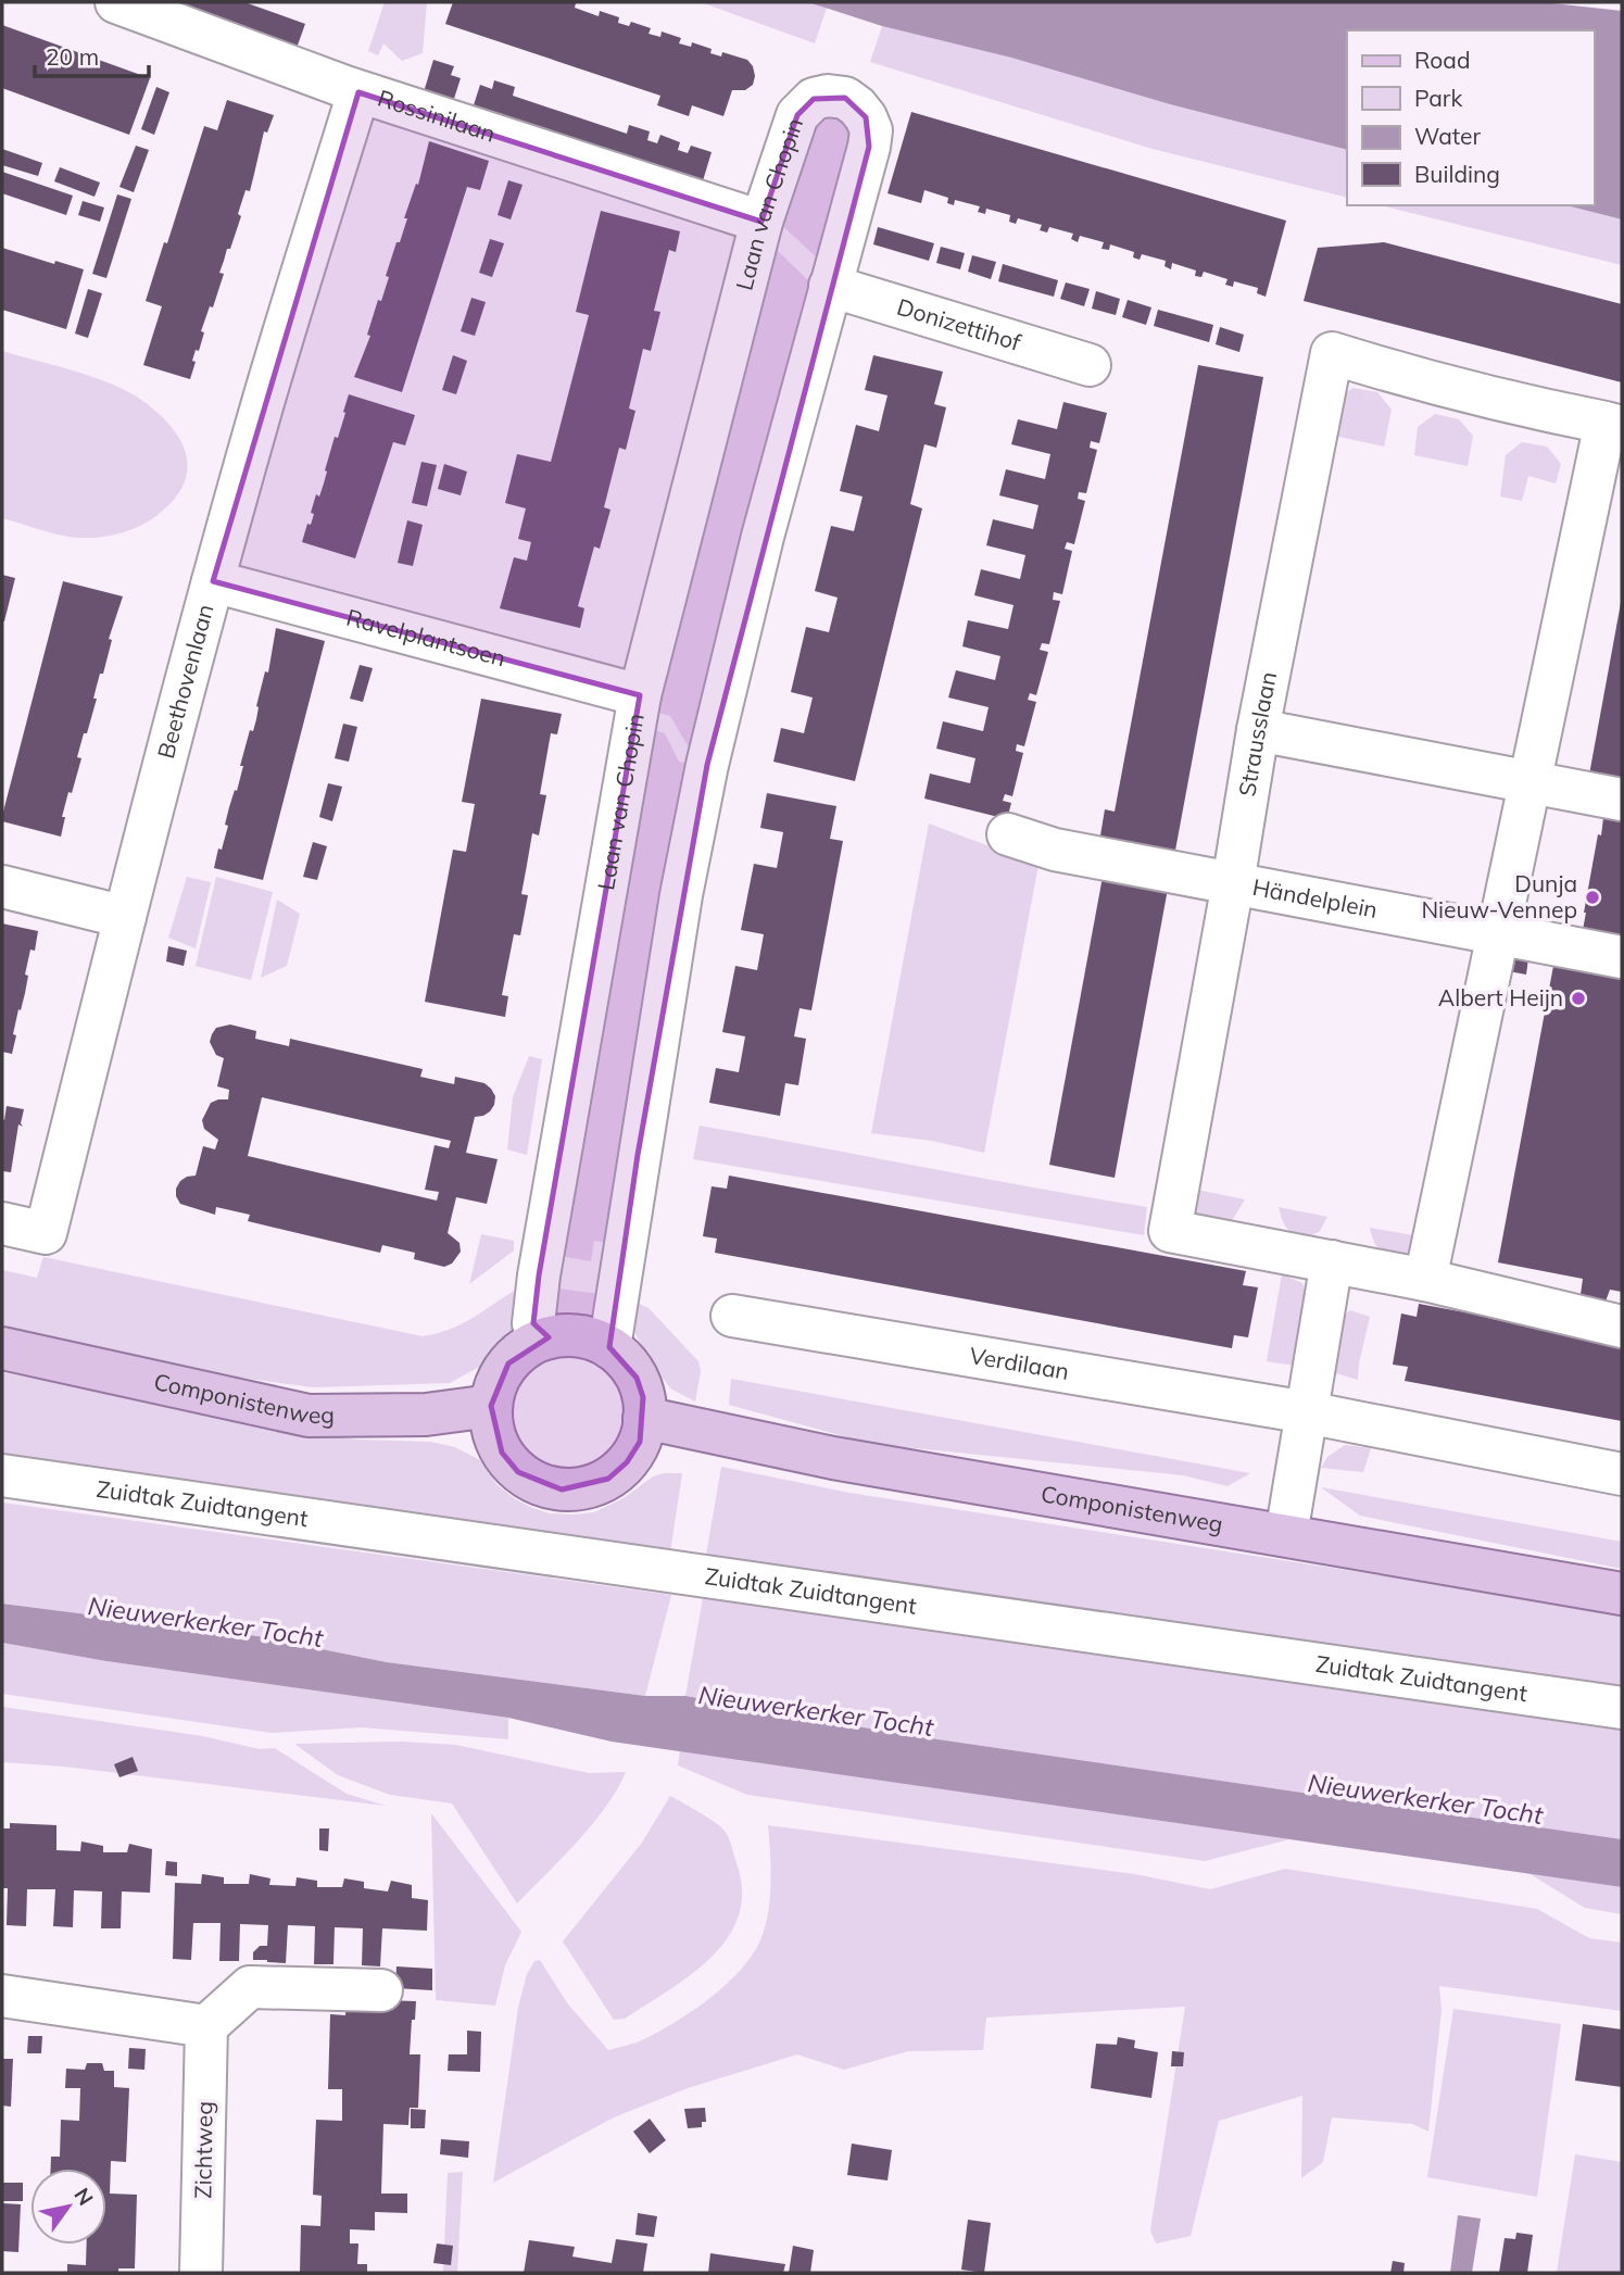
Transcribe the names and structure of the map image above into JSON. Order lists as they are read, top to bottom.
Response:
{
  "streets": {
    "main road": ["Componistenweg"],
    "street": [
      "Rossinilaan",
      "Laan van Chopin",
      "Donizettihof",
      "Ravelplantsoen",
      "Beethovenlaan",
      "Strausslaan",
      "Händelplein",
      "Verdilaan",
      "Zuidtak Zuidtangent",
      "Zichtweg"
    ]
  },
  "crossings": [
    ["Rossinilaan", "Laan van Chopin"],
    ["Rossinilaan", "Beethovenlaan"],
    ["Laan van Chopin", "Donizettihof"],
    ["Laan van Chopin", "Ravelplantsoen"],
    ["Laan van Chopin", "Componistenweg"],
    ["Ravelplantsoen", "Beethovenlaan"],
    ["Strausslaan", "Händelplein"]
  ],
  "water": ["Nieuwerkerker Tocht"],
  "places": ["Dunja Nieuw-Vennep", "Albert Heijn"],
  "legend": [
    "Road",
    "Park",
    "Water",
    "Building"
  ],
  "scale_bar": "20 m",
  "north": "top right"
}
